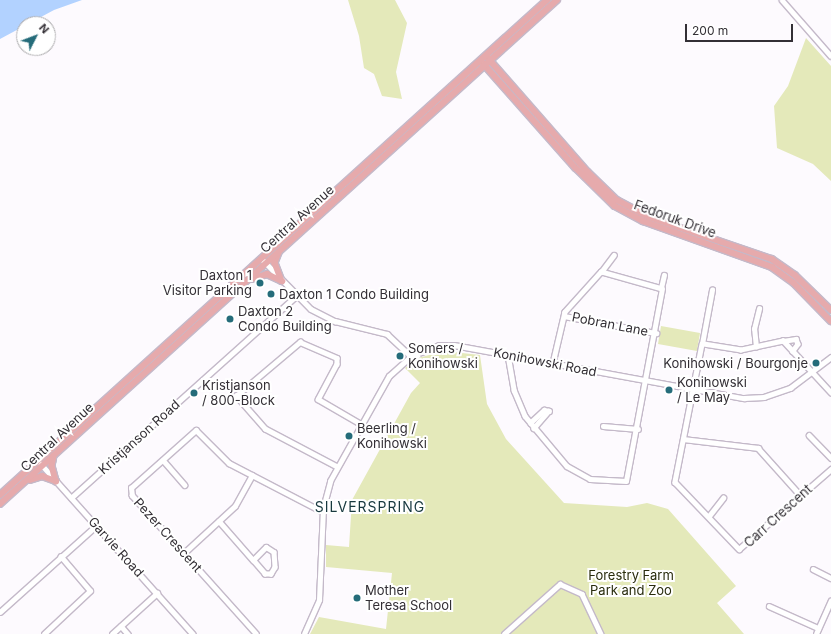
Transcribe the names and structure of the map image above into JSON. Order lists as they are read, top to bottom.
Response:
{
  "streets": {
    "main road": ["Central Avenue", "Fedoruk Drive"],
    "street": [
      "Pobran Lane",
      "Konihowski Road",
      "Kristjanson Road",
      "Carr Crescent",
      "Pezer Crescent",
      "Garvie Road"
    ]
  },
  "crossings": [
    ["Central Avenue", "Fedoruk Drive"],
    ["Central Avenue", "Garvie Road"],
    ["Konihowski Road", "Carr Crescent"],
    ["Konihowski Road", "Pezer Crescent"],
    ["Kristjanson Road", "Garvie Road"]
  ],
  "districts": ["SILVERSPRING"],
  "parks": ["Forestry Farm Park and Zoo"],
  "places": [
    "Daxton 1 Visitor Parking",
    "Daxton 1 Condo Building",
    "Daxton 2 Condo Building",
    "Somers / Konihowski",
    "Konihowski / Bourgonje",
    "Konihowski / Le May",
    "Kristjanson / 800-Block",
    "Beerling / Konihowski",
    "Mother Teresa School"
  ],
  "scale_bar": "200 m",
  "north": "top right"
}
